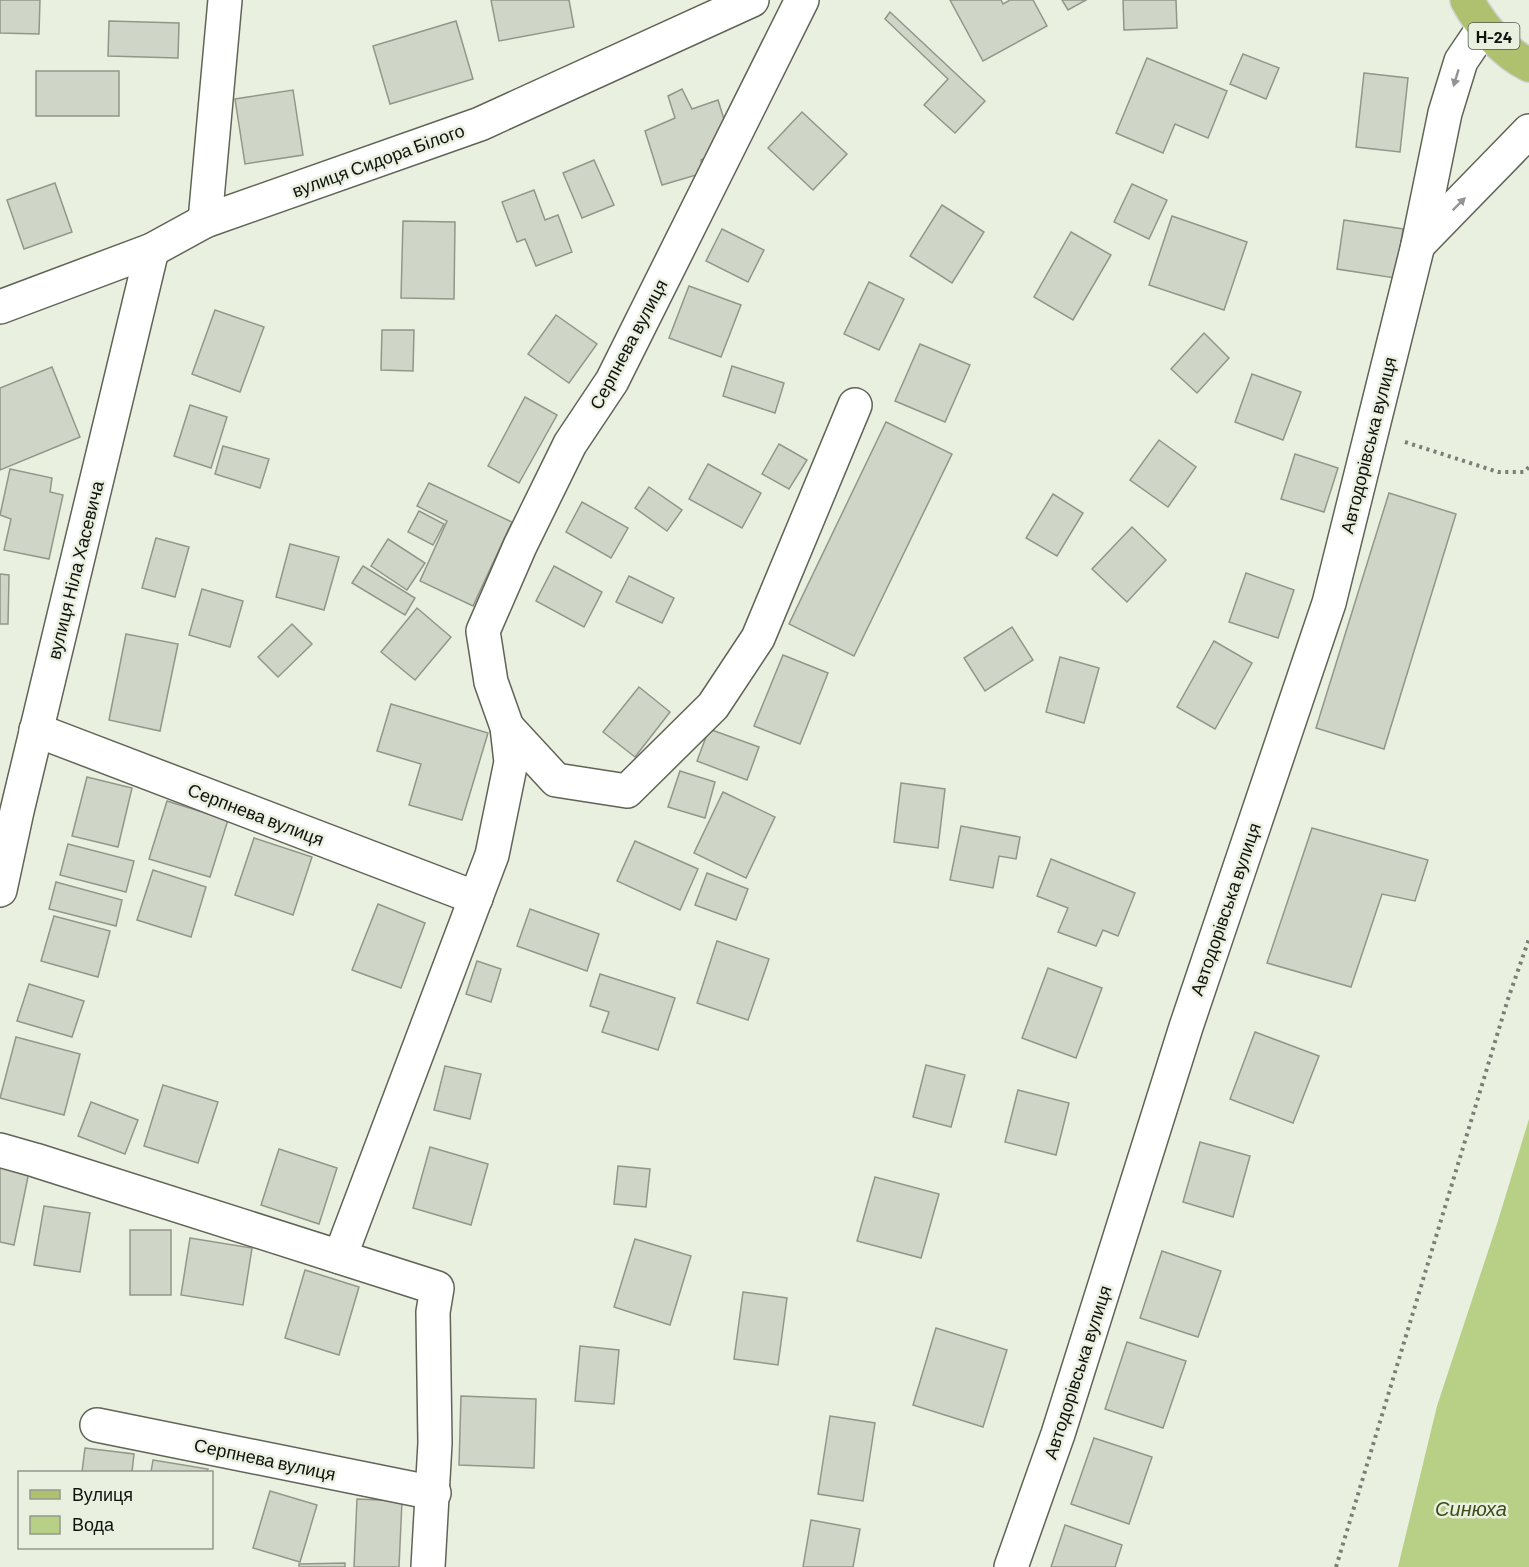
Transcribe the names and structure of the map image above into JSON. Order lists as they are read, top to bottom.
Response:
{
  "streets": {
    "main road": ["Н-24"],
    "street": [
      "вулиця Сидора Білого",
      "Серпнева вулиця",
      "Автодорівська вулиця",
      "вулиця Ніла Хасевича"
    ]
  },
  "crossings": [
    ["Н-24", "Автодорівська вулиця"],
    ["вулиця Сидора Білого", "вулиця Ніла Хасевича"],
    ["Серпнева вулиця", "вулиця Ніла Хасевича"]
  ],
  "water": ["Синюха"],
  "legend": ["Вулиця", "Вода"]
}
